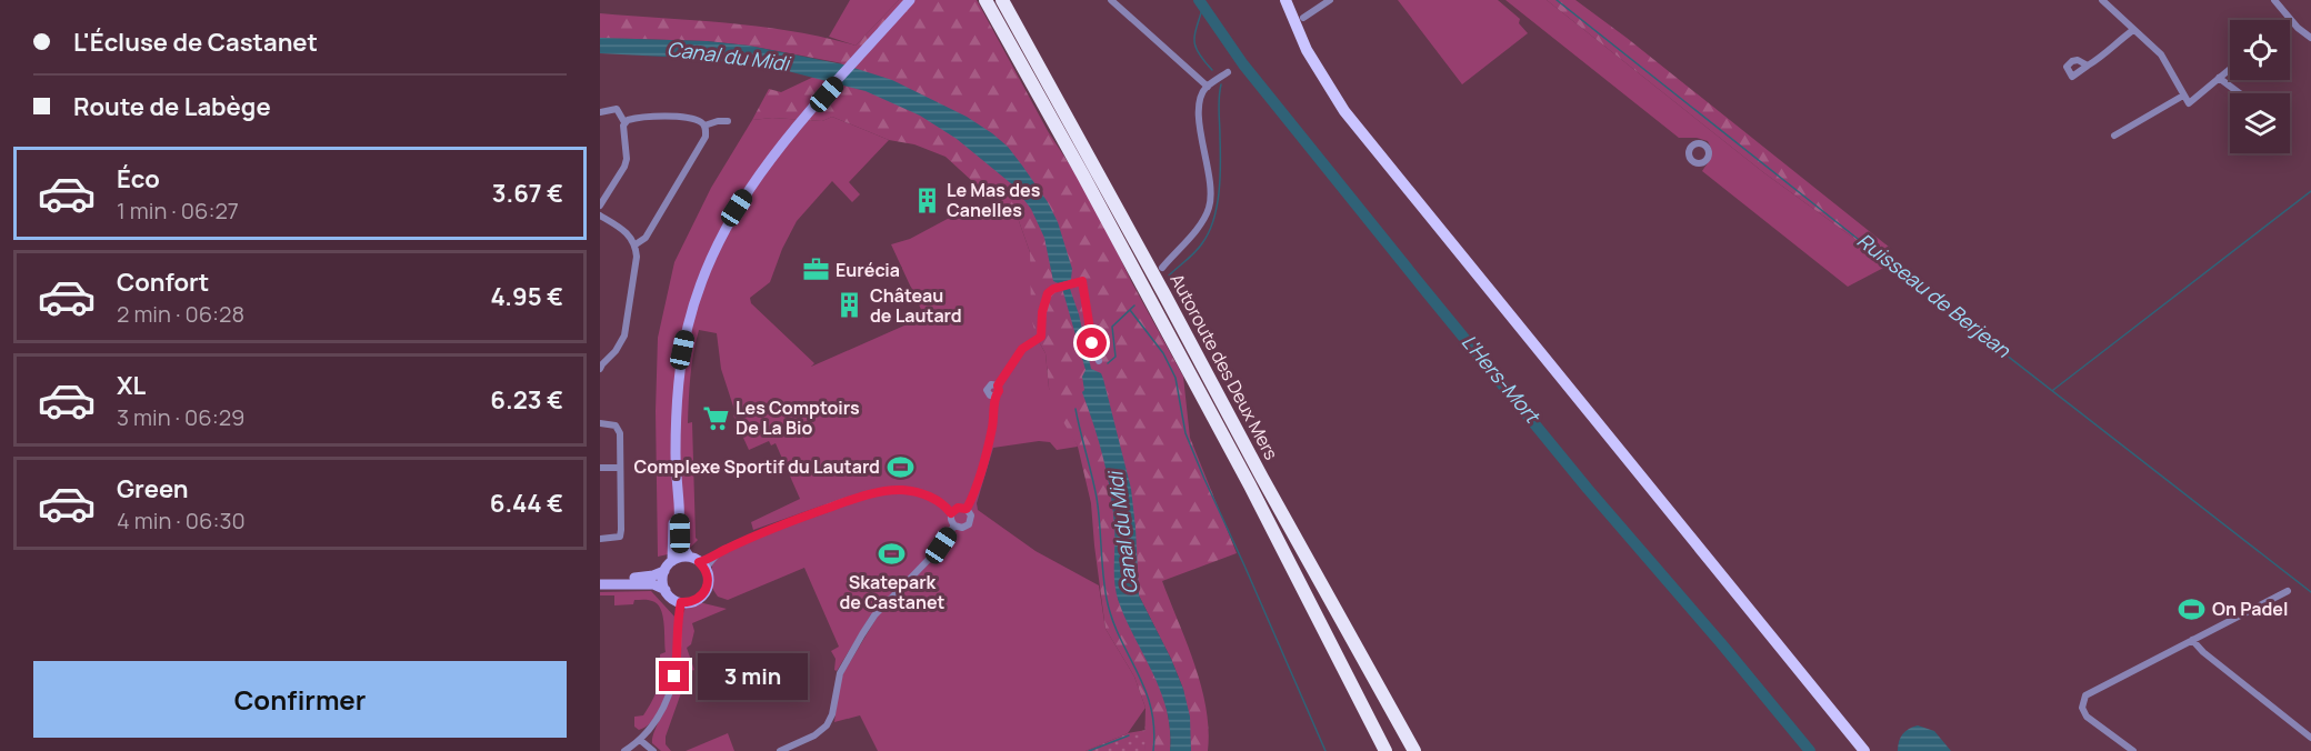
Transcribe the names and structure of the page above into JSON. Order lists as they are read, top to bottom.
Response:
{
  "streets": {
    "highway": ["Autoroute des Deux Mers"]
  },
  "water": ["Canal du Midi", "Ruisseau de Berjean", "L'Hers-Mort"],
  "places": {
    "building": ["Le Mas des Canelles", "Château de Lautard"],
    "office": ["Eurécia"],
    "supermarket": ["Les Comptoirs De La Bio"],
    "sports": ["Complexe Sportif du Lautard", "Skatepark de Castanet", "On Padel"]
  },
  "page": {
    "banner": ["L'Écluse de Castanet", "Route de Labège"],
    "list": [
      {
        "name": "Éco",
        "note": "1 min · 06:27",
        "value": "3.67 €"
      },
      {
        "name": "Confort",
        "note": "2 min · 06:28",
        "value": "4.95 €"
      },
      {
        "name": "XL",
        "note": "3 min · 06:29",
        "value": "6.23 €"
      },
      {
        "name": "Green",
        "note": "4 min · 06:30",
        "value": "6.44 €"
      }
    ],
    "buttons": "Confirmer",
    "bubble": "3 min"
  }
}
